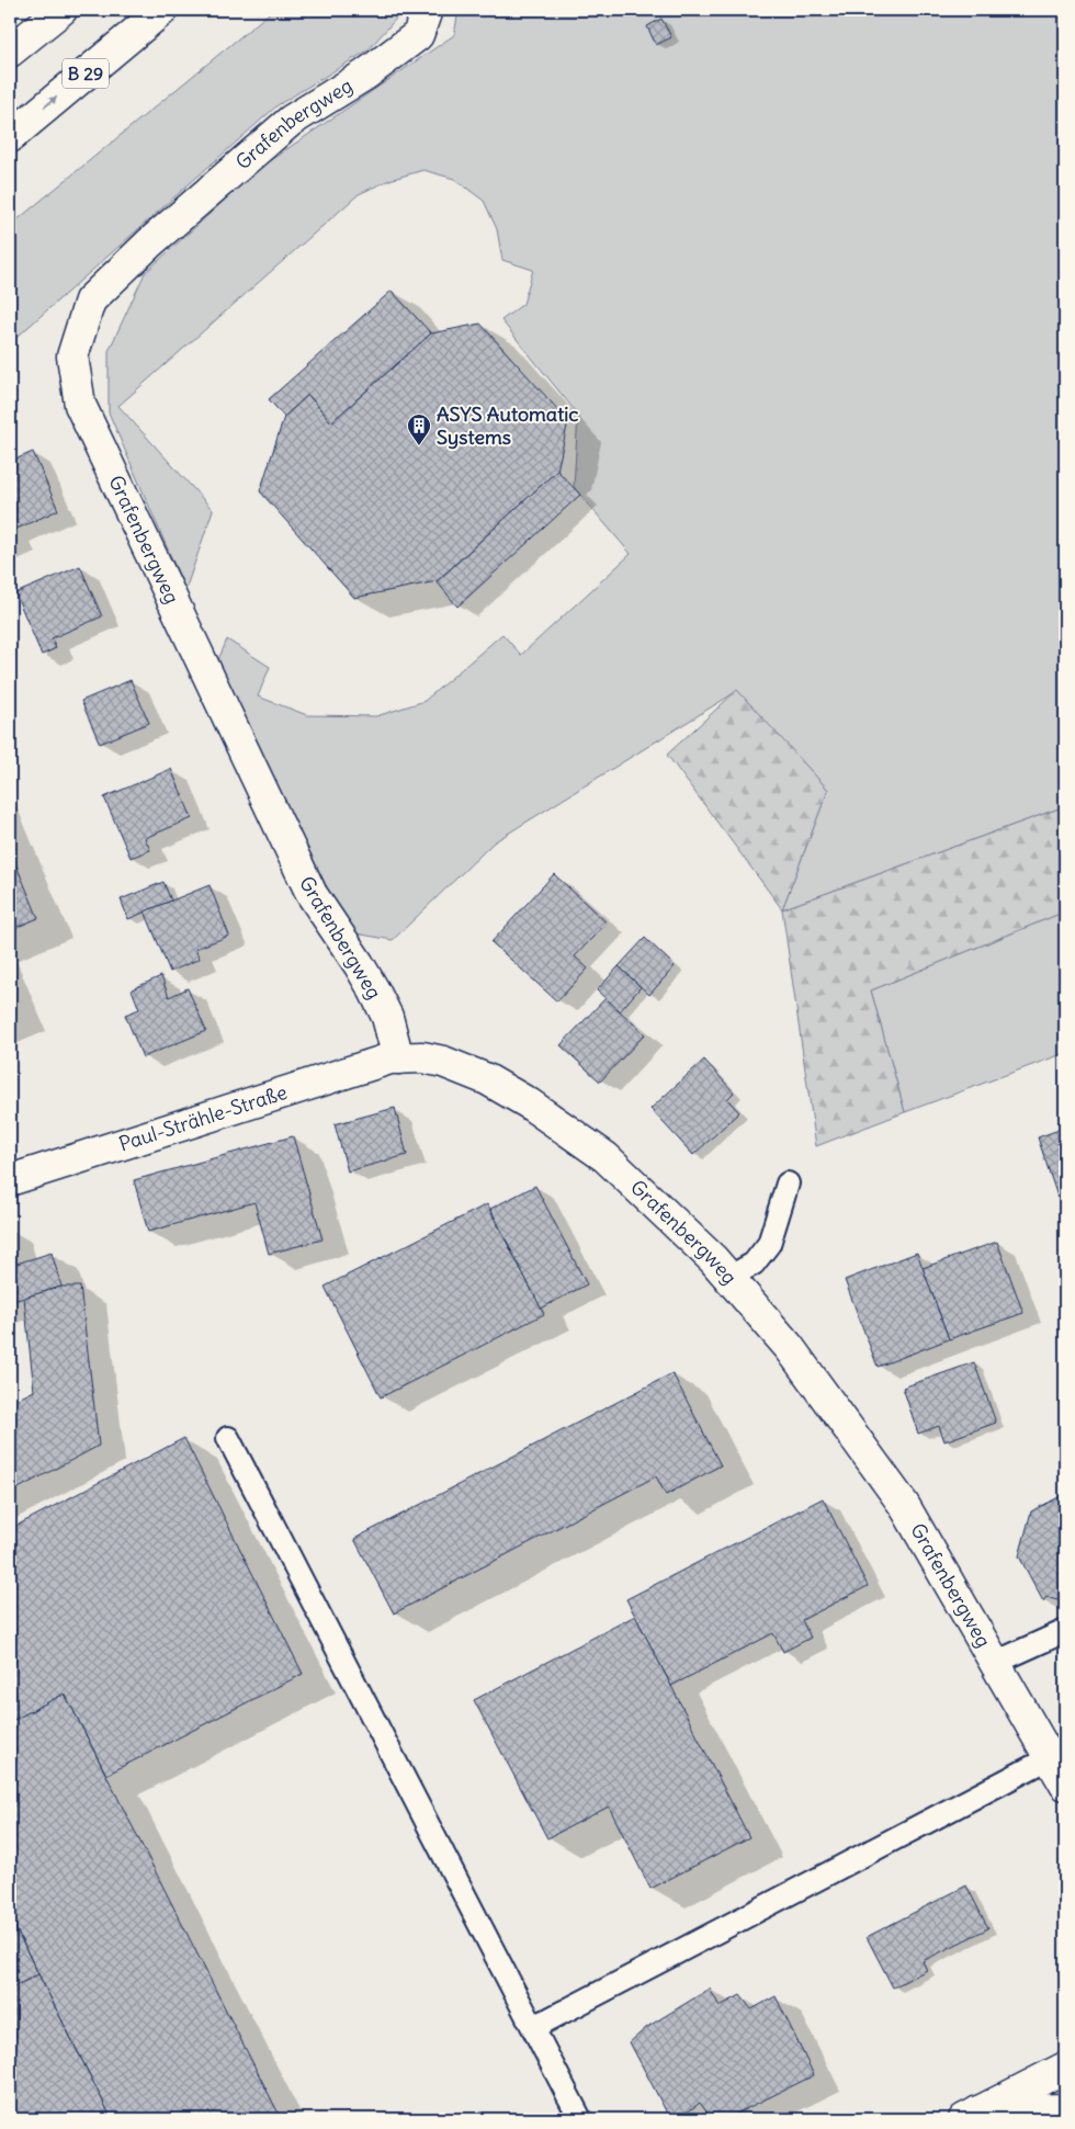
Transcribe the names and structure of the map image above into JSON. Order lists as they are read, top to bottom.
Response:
{
  "streets": {
    "main road": ["B 29", "Grafenbergweg", "Paul-Strähle-Straße"]
  },
  "crossings": [
    ["Grafenbergweg", "Paul-Strähle-Straße"]
  ],
  "places": {
    "building": ["ASYS Automatic Systems"]
  }
}
